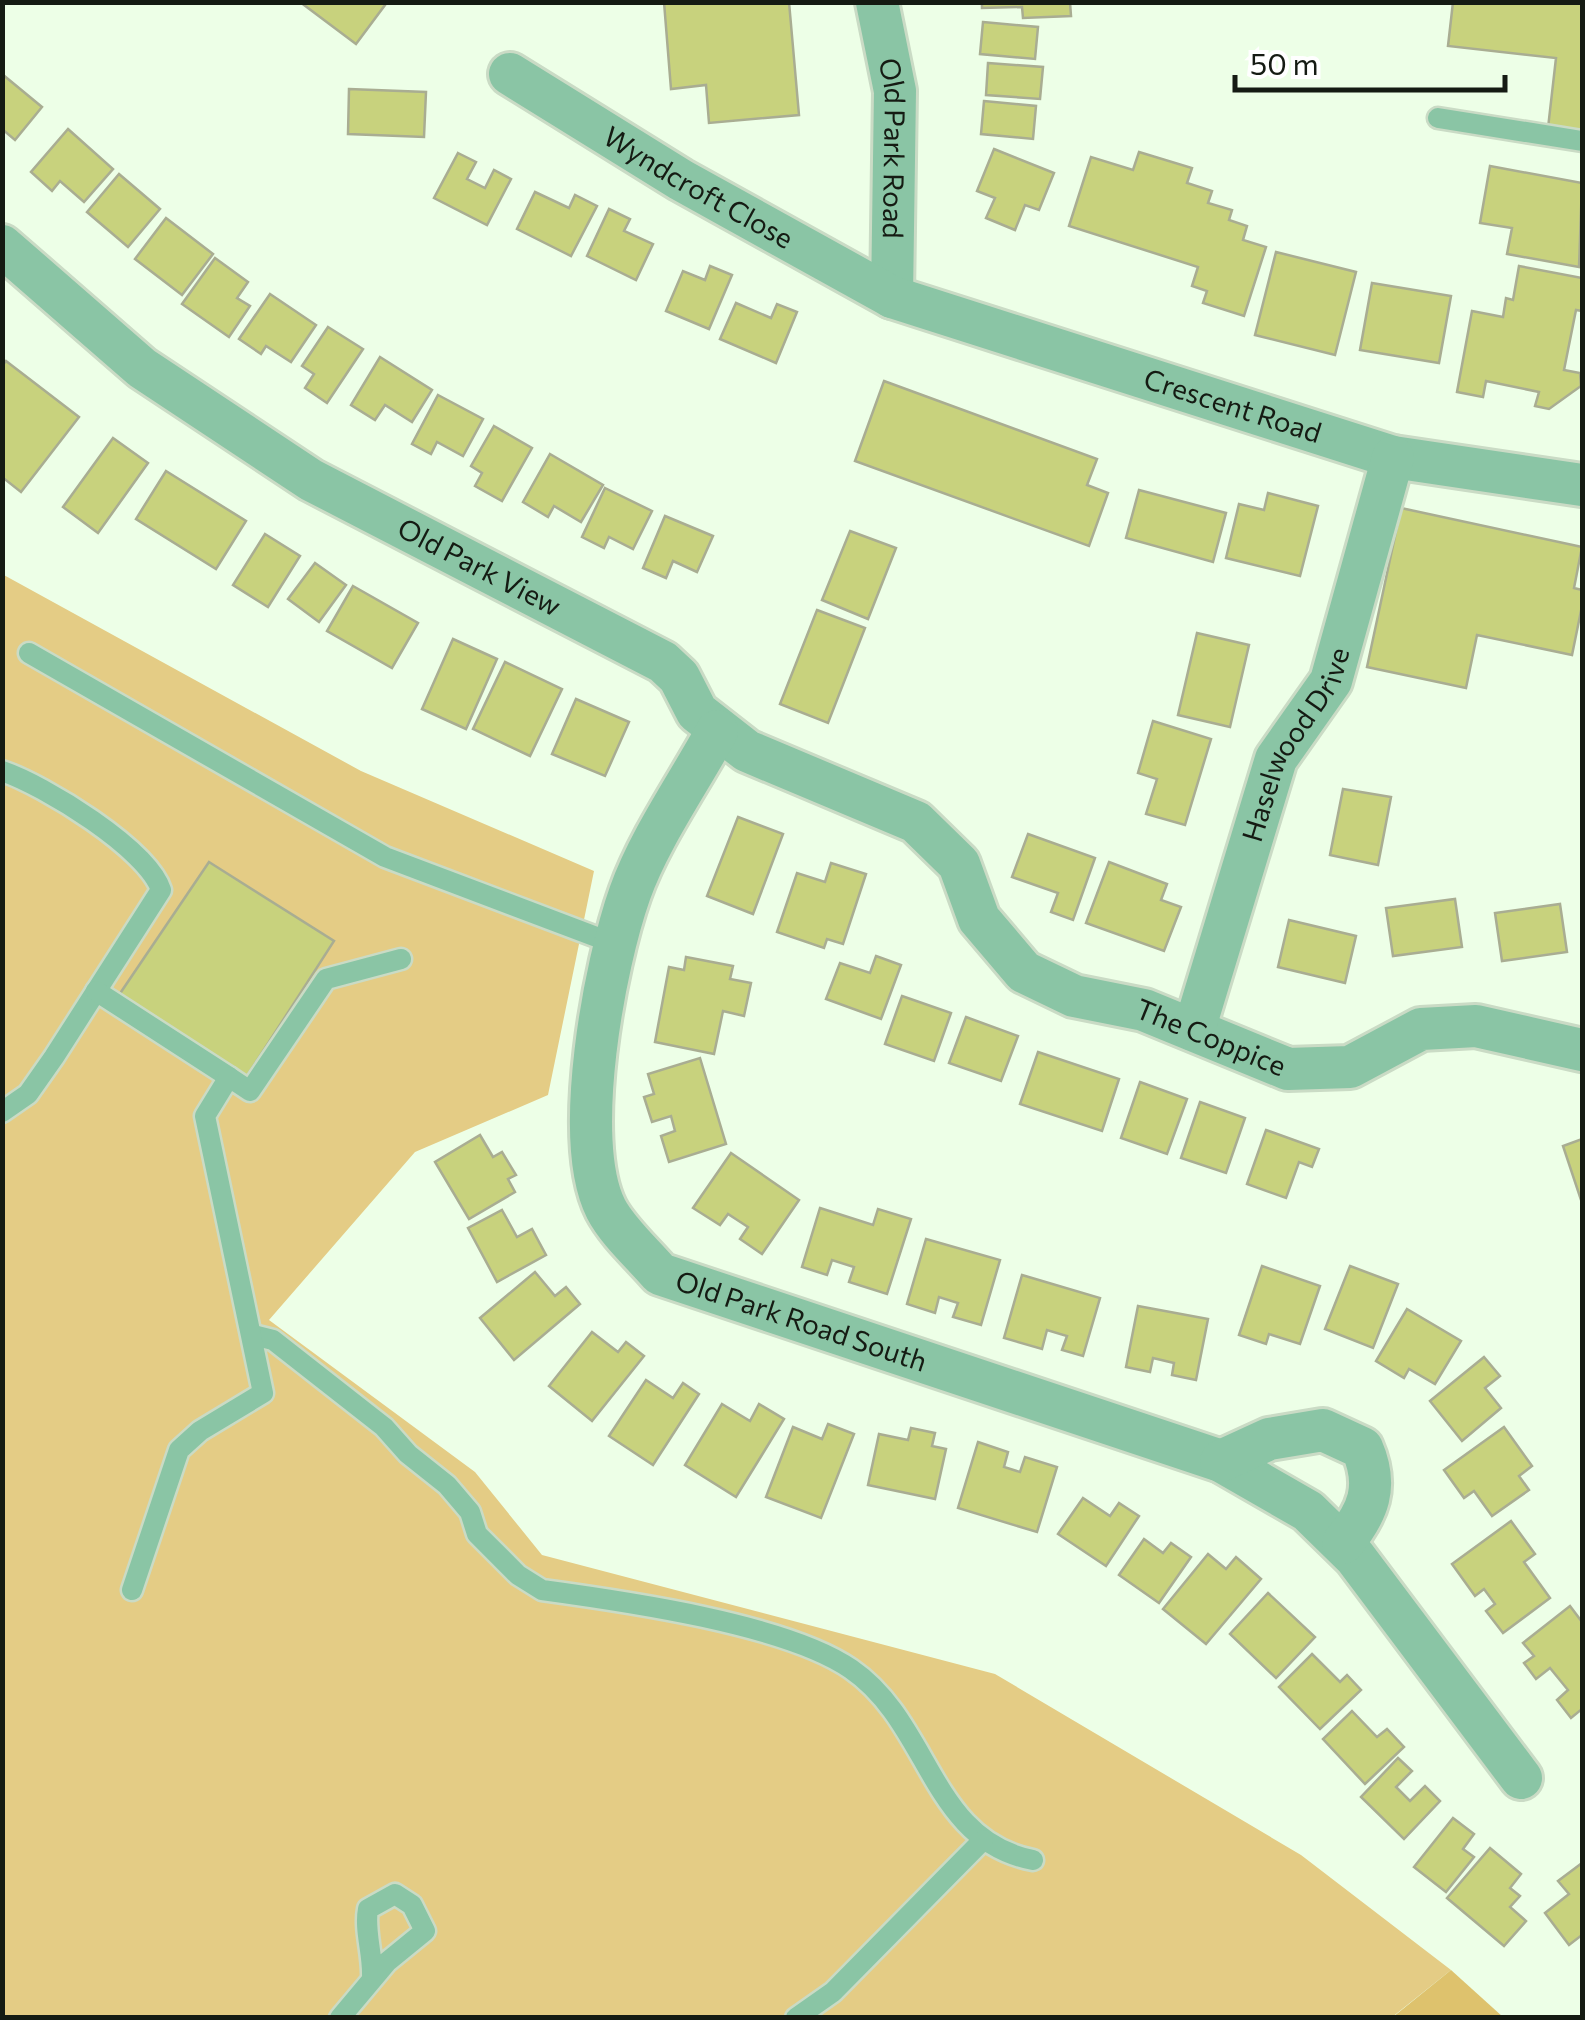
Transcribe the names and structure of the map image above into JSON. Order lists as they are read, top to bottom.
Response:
{
  "streets": {
    "street": [
      "Old Park Road",
      "Wyndcroft Close",
      "Crescent Road",
      "Old Park View",
      "Haselwood Drive",
      "The Coppice",
      "Old Park Road South"
    ]
  },
  "crossings": [
    ["Old Park Road", "Wyndcroft Close"],
    ["Old Park Road", "Crescent Road"],
    ["Wyndcroft Close", "Crescent Road"],
    ["Crescent Road", "Haselwood Drive"],
    ["Old Park View", "The Coppice"],
    ["Old Park View", "Old Park Road South"],
    ["Haselwood Drive", "The Coppice"]
  ],
  "scale_bar": "50 m"
}
